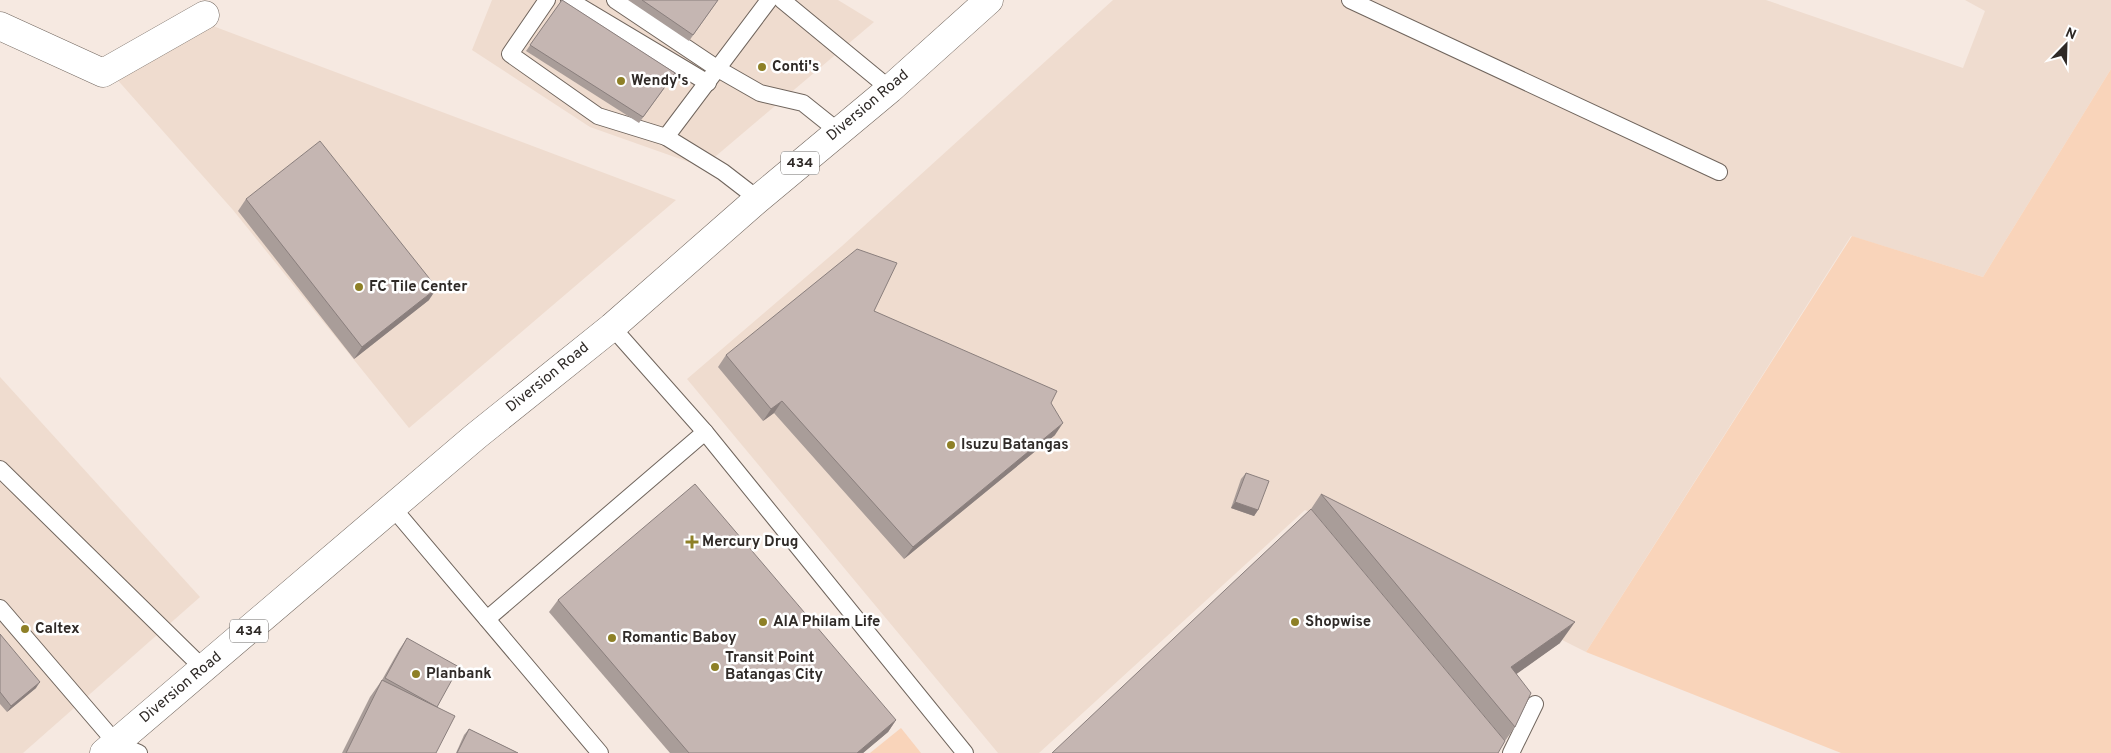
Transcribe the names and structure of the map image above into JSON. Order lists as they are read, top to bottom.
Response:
{
  "streets": {
    "main road": ["Diversion Road", "434"]
  },
  "places": {
    "other": [
      "Conti's",
      "Wendy's",
      "FC Tile Center",
      "Isuzu Batangas",
      "AIA Philam Life",
      "Shopwise",
      "Caltex",
      "Romantic Baboy",
      "Transit Point Batangas City",
      "Planbank"
    ],
    "health": ["Mercury Drug"]
  },
  "north": "top right"
}
